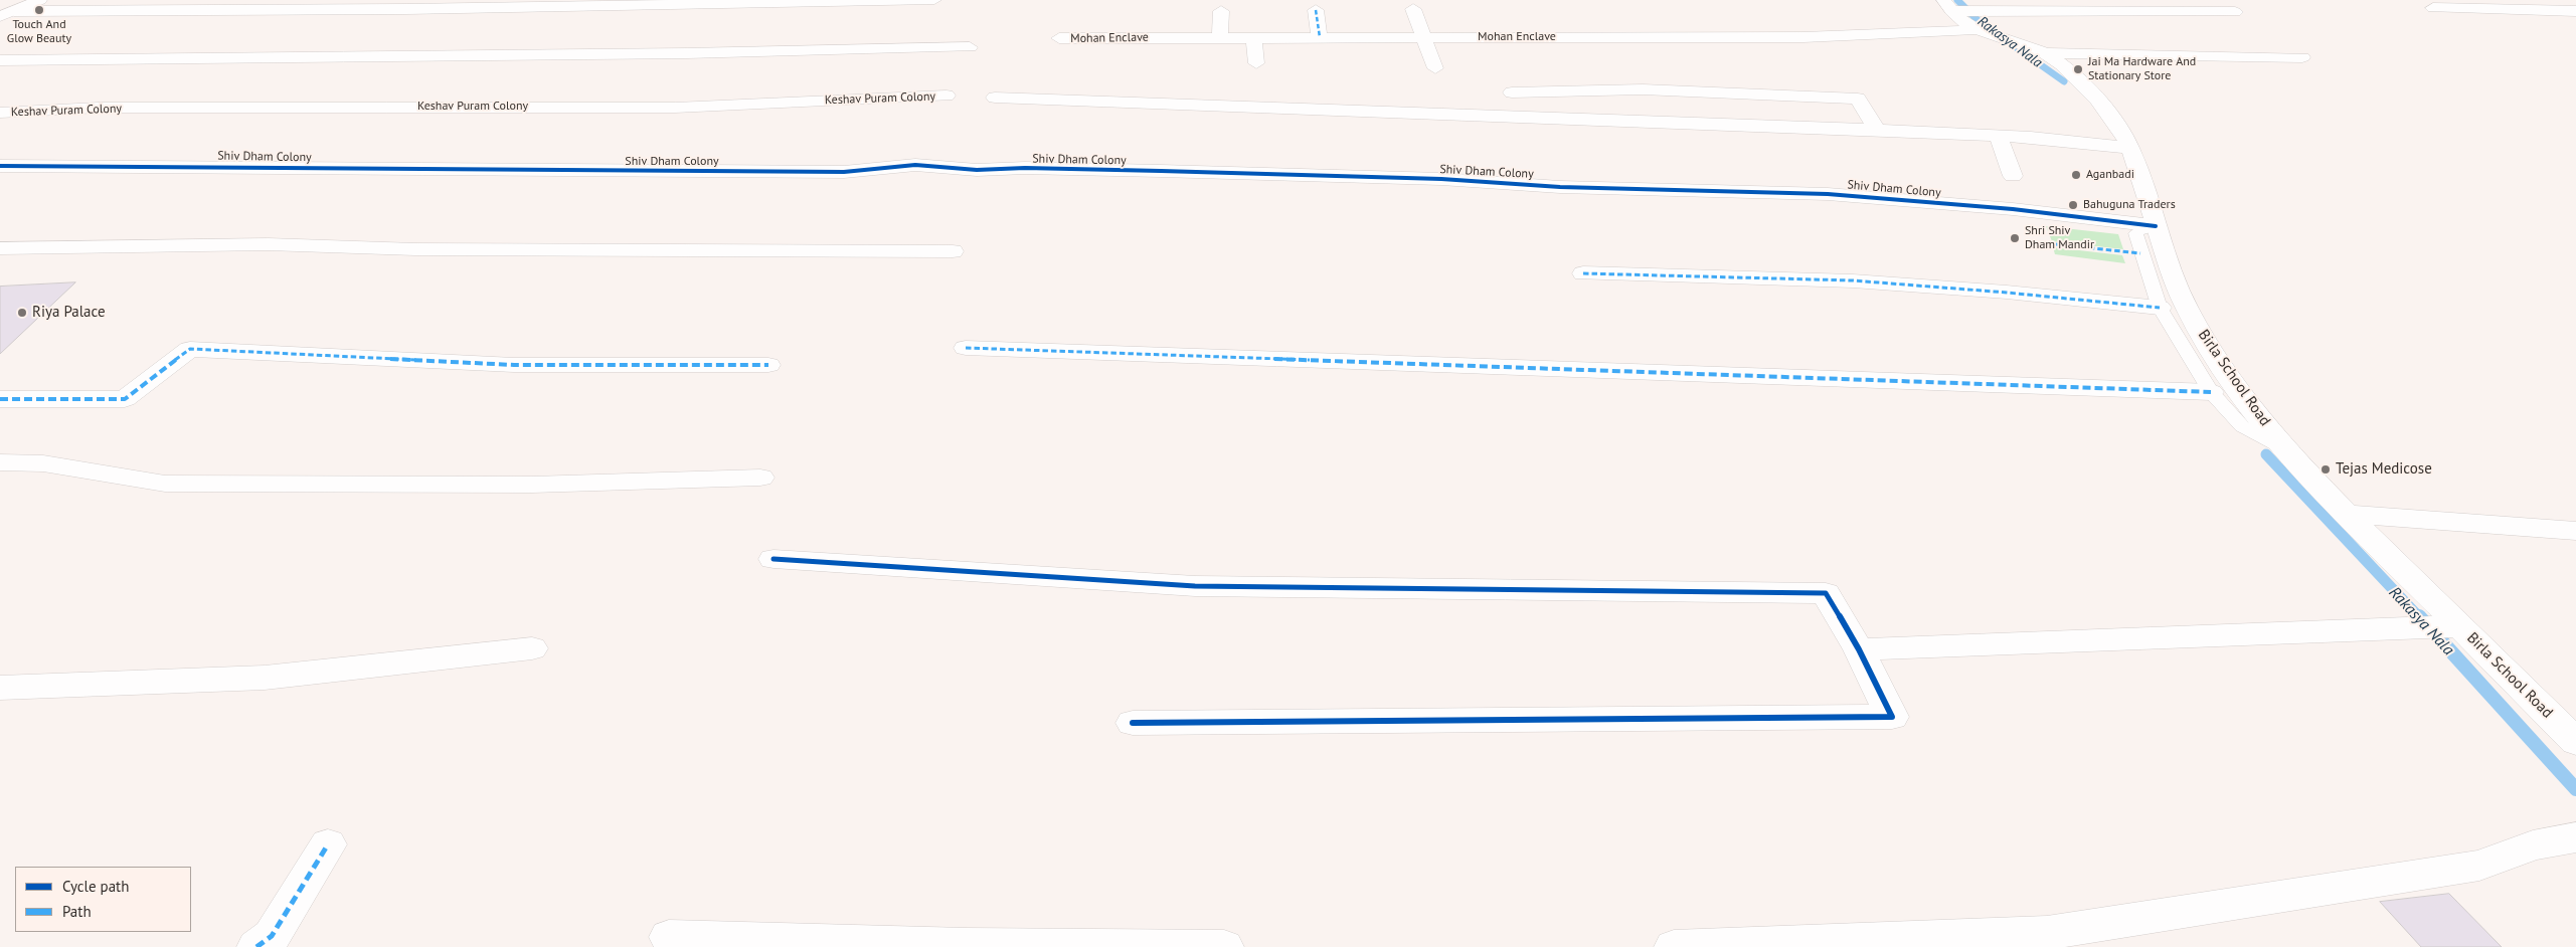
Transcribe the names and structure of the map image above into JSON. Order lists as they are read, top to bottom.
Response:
{
  "streets": {
    "street": [
      "Mohan Enclave",
      "Keshav Puram Colony",
      "Shiv Dham Colony",
      "Birla School Road"
    ]
  },
  "crossings": [
    ["Mohan Enclave", "Birla School Road"],
    ["Shiv Dham Colony", "Birla School Road"]
  ],
  "water": ["Rakasya Nala"],
  "places": [
    "Touch And Glow Beauty",
    "Jai Ma Hardware And Stationary Store",
    "Aganbadi",
    "Bahuguna Traders",
    "Shri Shiv Dham Mandir",
    "Riya Palace",
    "Tejas Medicose"
  ],
  "legend": ["Cycle path", "Path"]
}
